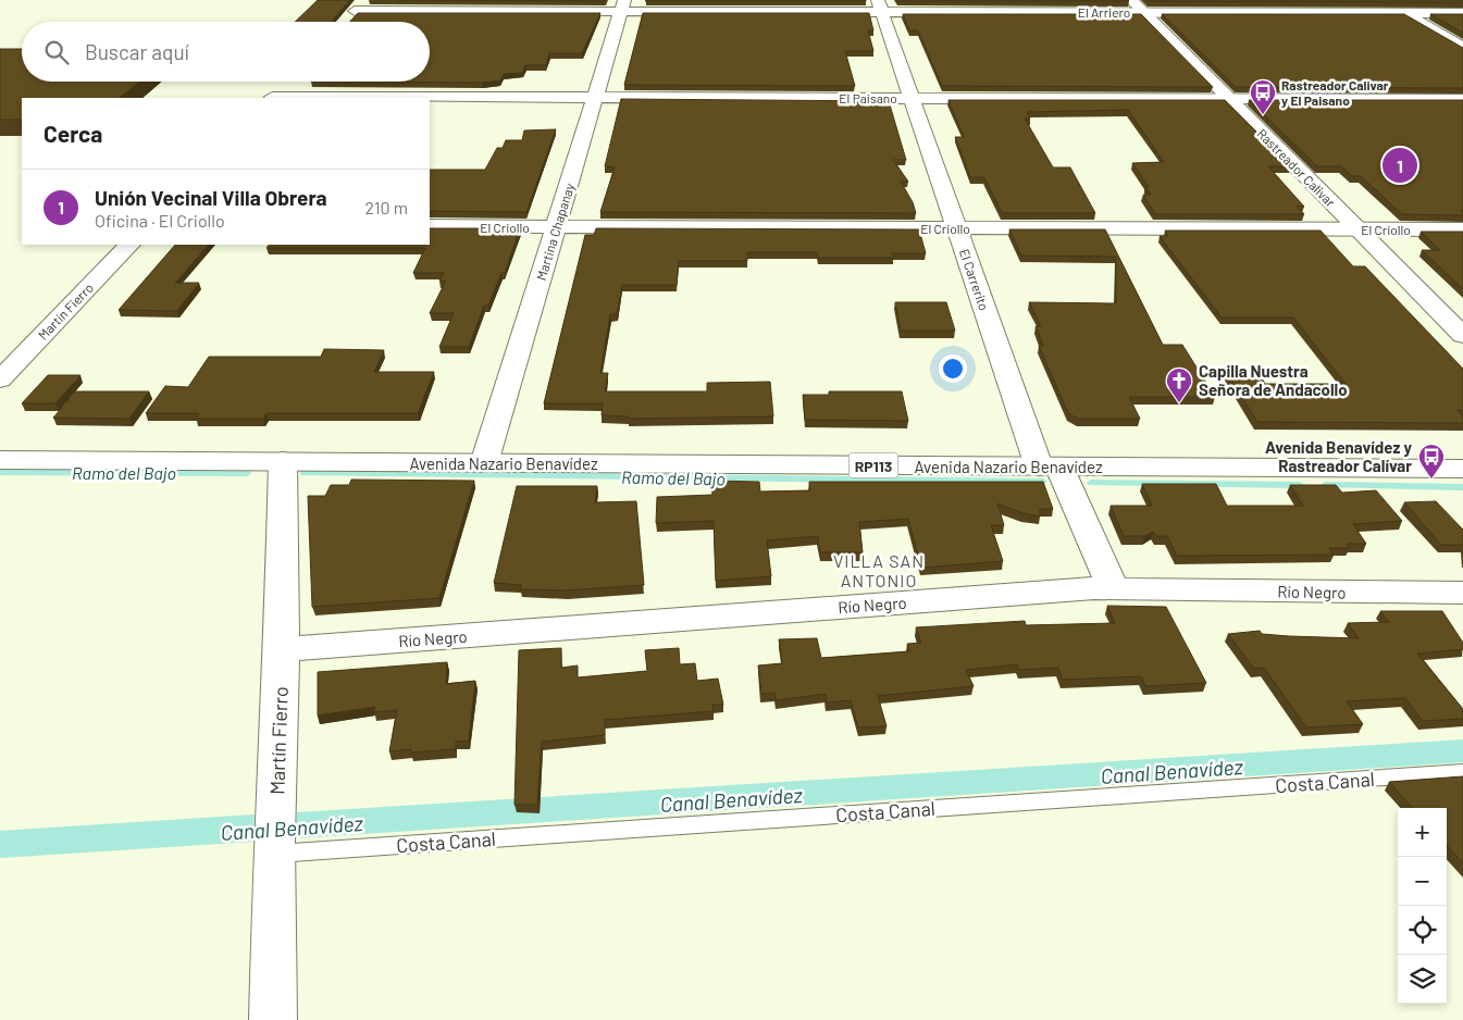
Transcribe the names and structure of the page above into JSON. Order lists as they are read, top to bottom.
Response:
{
  "streets": {
    "street": [
      "El Arriero",
      "El Paisano",
      "Rastreador Calivar",
      "El Criollo",
      "Martina Chapanay",
      "El Carrerito",
      "Martín Fierro",
      "Avenida Nazario Benavídez",
      "RP113",
      "Río Negro"
    ],
    "lane": ["Costa Canal"]
  },
  "crossings": [
    ["El Arriero", "Rastreador Calivar"],
    ["El Arriero", "Martina Chapanay"],
    ["El Arriero", "El Carrerito"],
    ["El Paisano", "Rastreador Calivar"],
    ["El Paisano", "Martina Chapanay"],
    ["El Paisano", "El Carrerito"],
    ["Rastreador Calivar", "El Criollo"],
    ["El Criollo", "Martina Chapanay"],
    ["El Criollo", "El Carrerito"],
    ["Martina Chapanay", "Avenida Nazario Benavídez"],
    ["El Carrerito", "Avenida Nazario Benavídez"],
    ["El Carrerito", "Río Negro"],
    ["Martín Fierro", "Avenida Nazario Benavídez"],
    ["Martín Fierro", "Río Negro"],
    ["Martín Fierro", "Costa Canal"]
  ],
  "districts": ["VILLA SAN ANTONIO"],
  "water": ["Ramo del Bajo", "Canal Benavídez"],
  "places": {
    "bus stop": ["Rastreador Calivar y El Paisano", "Avenida Benavídez y Rastreador Calívar"],
    "church": ["Capilla Nuestra Señora de Andacollo"]
  },
  "page": {
    "search": "Buscar aquí",
    "heading": "Cerca",
    "pins": "1",
    "list": [
      {
        "mark": "1",
        "name": "Unión Vecinal Villa Obrera",
        "note": "Oficina · El Criollo",
        "value": "210 m"
      }
    ],
    "map_buttons": ["+", "−"]
  }
}
